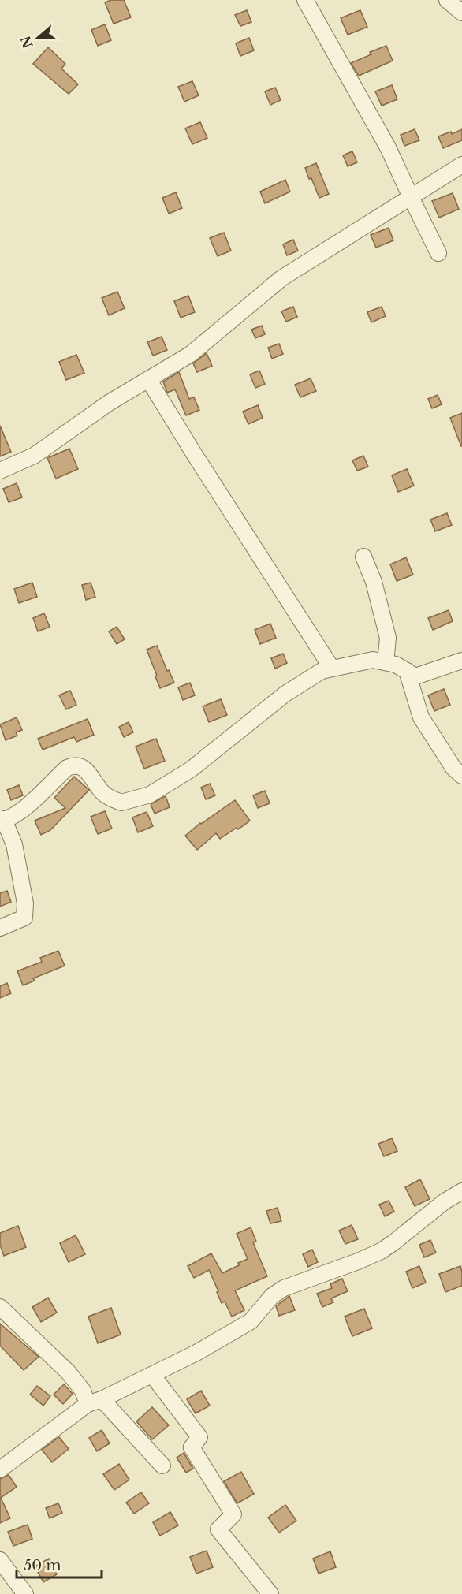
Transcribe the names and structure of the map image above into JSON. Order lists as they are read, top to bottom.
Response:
{
  "scale_bar": "50 m",
  "north": "left"
}
